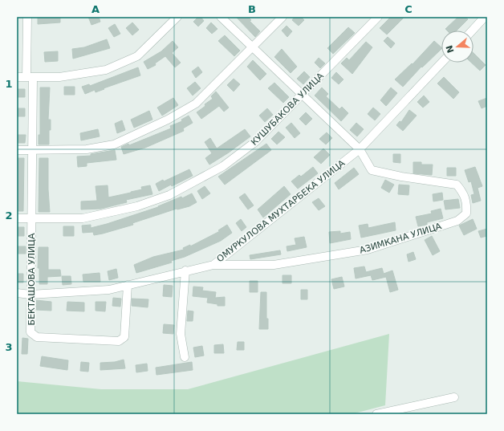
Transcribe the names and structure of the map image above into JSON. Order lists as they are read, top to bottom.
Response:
{
  "streets": {
    "street": [
      "КУШУБАКОВА УЛИЦА",
      "ОМУРКУЛОВА МУХТАРБЕКА УЛИЦА",
      "АЗИМКАНА УЛИЦА",
      "БЕКТАШОВА УЛИЦА"
    ]
  },
  "crossings": [
    ["КУШУБАКОВА УЛИЦА", "БЕКТАШОВА УЛИЦА"],
    ["ОМУРКУЛОВА МУХТАРБЕКА УЛИЦА", "АЗИМКАНА УЛИЦА"],
    ["ОМУРКУЛОВА МУХТАРБЕКА УЛИЦА", "БЕКТАШОВА УЛИЦА"]
  ],
  "north": "left",
  "grid": {
    "columns": ["A", "B", "C"],
    "rows": ["1", "2", "3"]
  }
}
